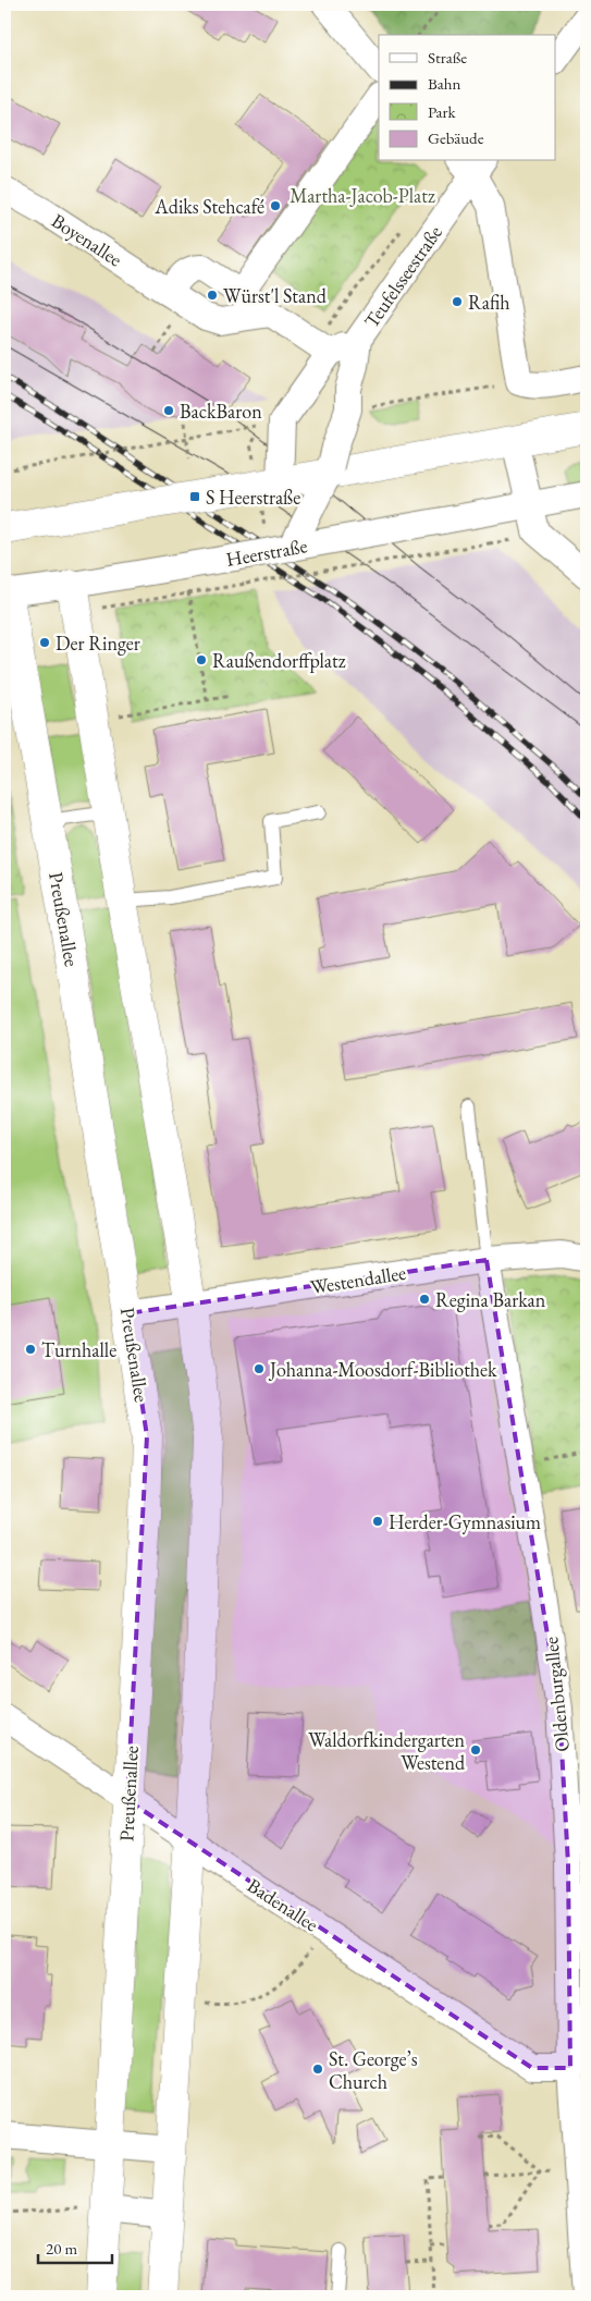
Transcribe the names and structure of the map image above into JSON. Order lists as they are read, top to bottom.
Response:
{
  "streets": {
    "street": [
      "Boyenallee",
      "Teufelsseestraße",
      "Heerstraße",
      "Preußenallee",
      "Westendallee",
      "Oldenburgallee",
      "Badenallee"
    ]
  },
  "crossings": [
    ["Teufelsseestraße", "Heerstraße"],
    ["Heerstraße", "Preußenallee"],
    ["Preußenallee", "Westendallee"],
    ["Preußenallee", "Badenallee"],
    ["Westendallee", "Oldenburgallee"],
    ["Oldenburgallee", "Badenallee"]
  ],
  "parks": ["Martha-Jacob-Platz"],
  "places": {
    "other": [
      "Adiks Stehcafé",
      "Würst'l Stand",
      "Rafih",
      "BackBaron",
      "Der Ringer",
      "Raußendorffplatz",
      "Regina Barkan",
      "Turnhalle",
      "Johanna-Moosdorf-Bibliothek",
      "Herder-Gymnasium",
      "Waldorfkindergarten Westend",
      "St. George’s Church"
    ],
    "transit": ["S Heerstraße"]
  },
  "legend": [
    "Straße",
    "Bahn",
    "Park",
    "Gebäude"
  ],
  "scale_bar": "20 m"
}
